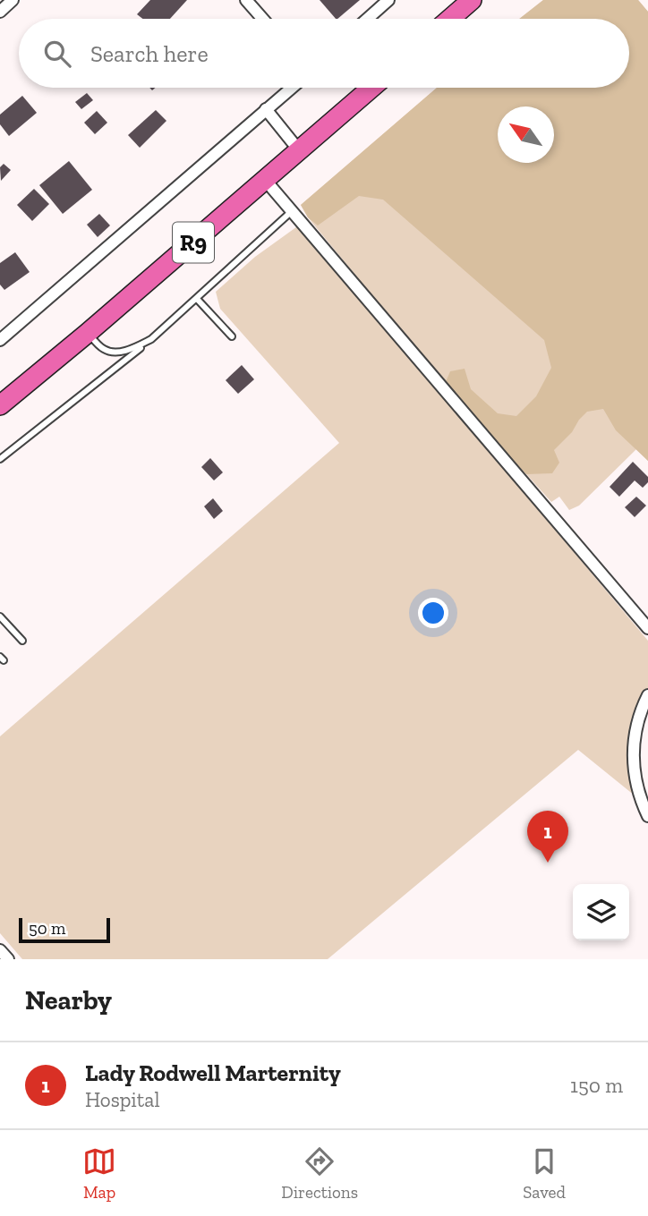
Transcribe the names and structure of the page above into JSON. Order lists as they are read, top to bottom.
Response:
{
  "streets": {
    "highway": ["R9"]
  },
  "scale_bar": "50 m",
  "north": "top left",
  "page": {
    "search": "Search here",
    "pins": "1",
    "scale": "50 m",
    "heading": "Nearby",
    "list": [
      {
        "mark": "1",
        "name": "Lady Rodwell Marternity",
        "note": "Hospital",
        "value": "150 m"
      }
    ],
    "nav": ["Map", "Directions", "Saved"]
  }
}
